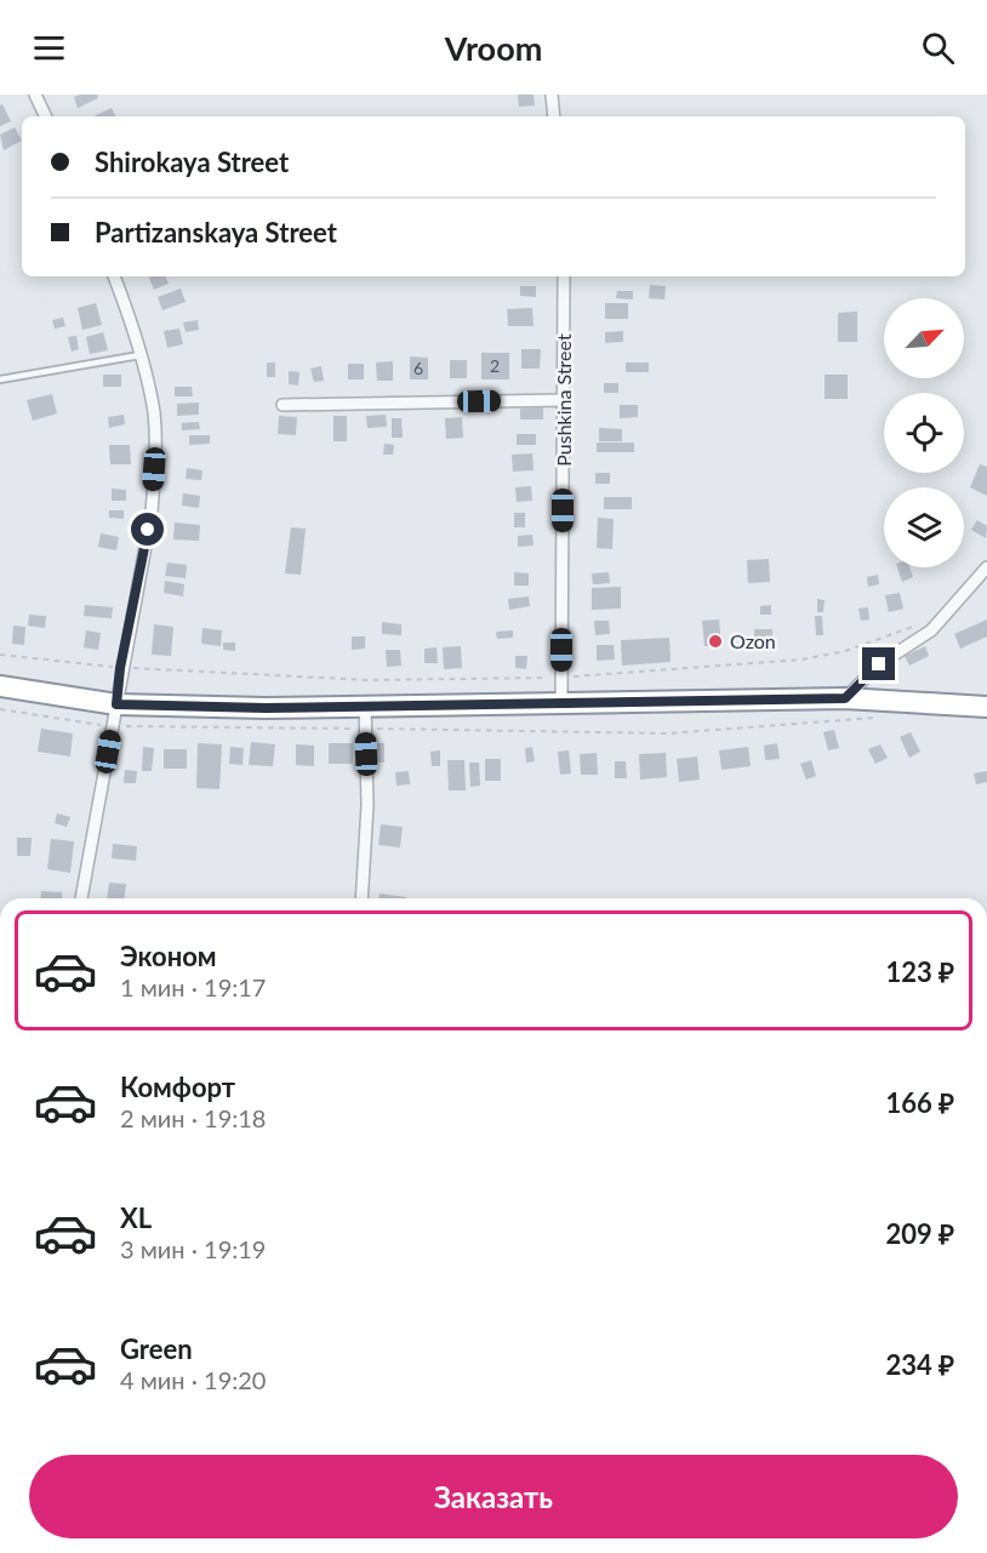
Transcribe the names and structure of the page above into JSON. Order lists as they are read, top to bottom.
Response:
{
  "streets": {
    "street": ["Pushkina Street"]
  },
  "places": ["Ozon"],
  "house_numbers": ["2", "6"],
  "north": "top right",
  "page": {
    "header": "Vroom",
    "banner": ["Shirokaya Street", "Partizanskaya Street"],
    "list": [
      {
        "name": "Эконом",
        "note": "1 мин · 19:17",
        "value": "123 ₽"
      },
      {
        "name": "Комфорт",
        "note": "2 мин · 19:18",
        "value": "166 ₽"
      },
      {
        "name": "XL",
        "note": "3 мин · 19:19",
        "value": "209 ₽"
      },
      {
        "name": "Green",
        "note": "4 мин · 19:20",
        "value": "234 ₽"
      }
    ],
    "buttons": "Заказать"
  }
}
